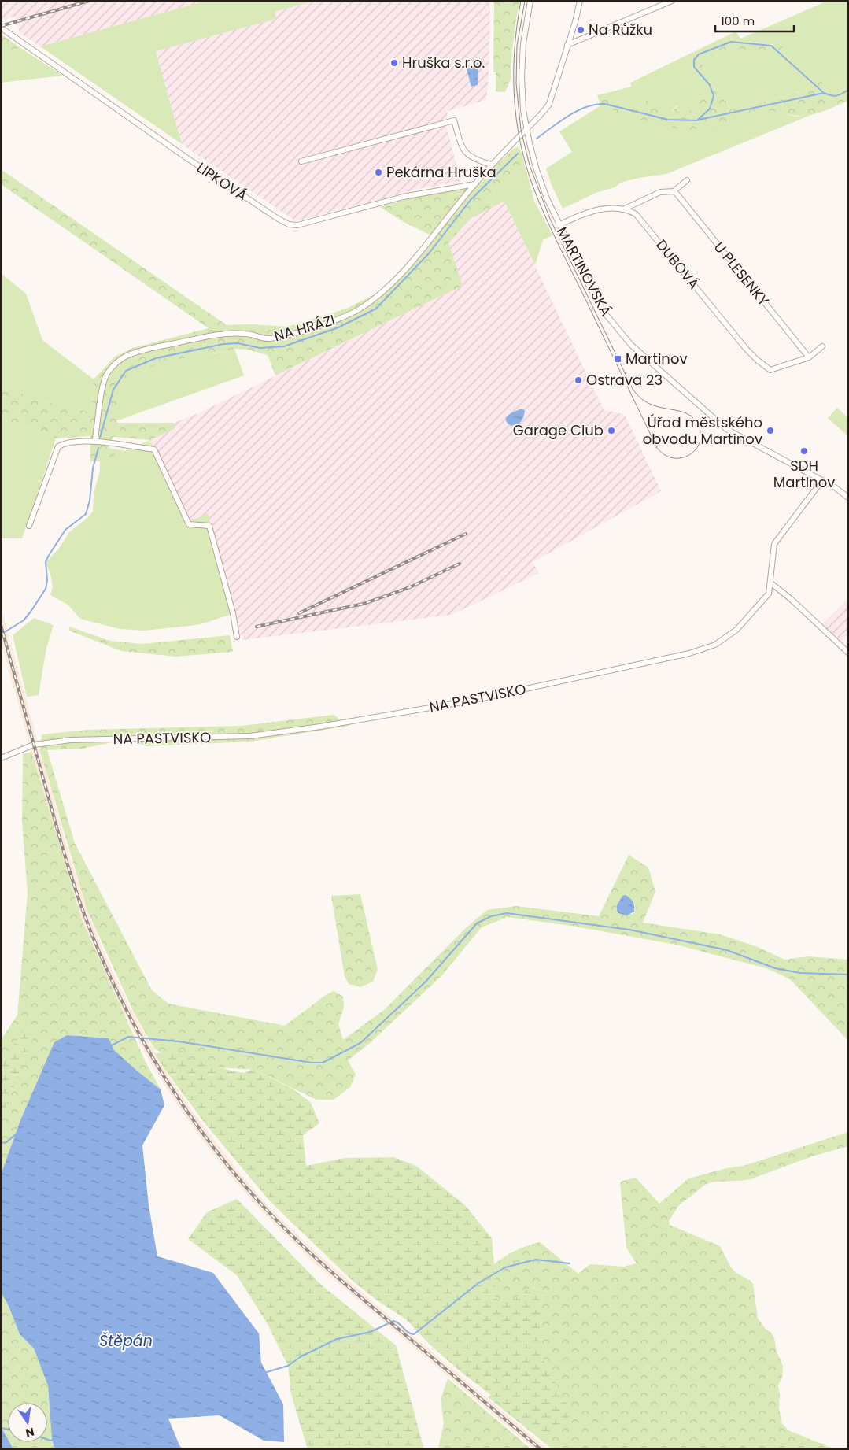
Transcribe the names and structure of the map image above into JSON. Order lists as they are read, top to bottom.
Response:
{
  "streets": {
    "street": [
      "LIPKOVÁ",
      "DUBOVÁ",
      "MARTINOVSKÁ",
      "U PLESENKY",
      "NA HRÁZI",
      "NA PASTVISKO"
    ]
  },
  "crossings": [
    ["LIPKOVÁ", "NA HRÁZI"],
    ["DUBOVÁ", "MARTINOVSKÁ"],
    ["DUBOVÁ", "U PLESENKY"],
    ["MARTINOVSKÁ", "NA HRÁZI"],
    ["MARTINOVSKÁ", "NA PASTVISKO"]
  ],
  "water": ["Štěpán"],
  "places": {
    "other": [
      "Na Růžku",
      "Hruška s.r.o.",
      "Pekárna Hruška",
      "Ostrava 23",
      "Garage Club",
      "Úřad městského obvodu Martinov",
      "SDH Martinov"
    ],
    "transit": ["Martinov"]
  },
  "scale_bar": "100 m",
  "north": "bottom"
}
